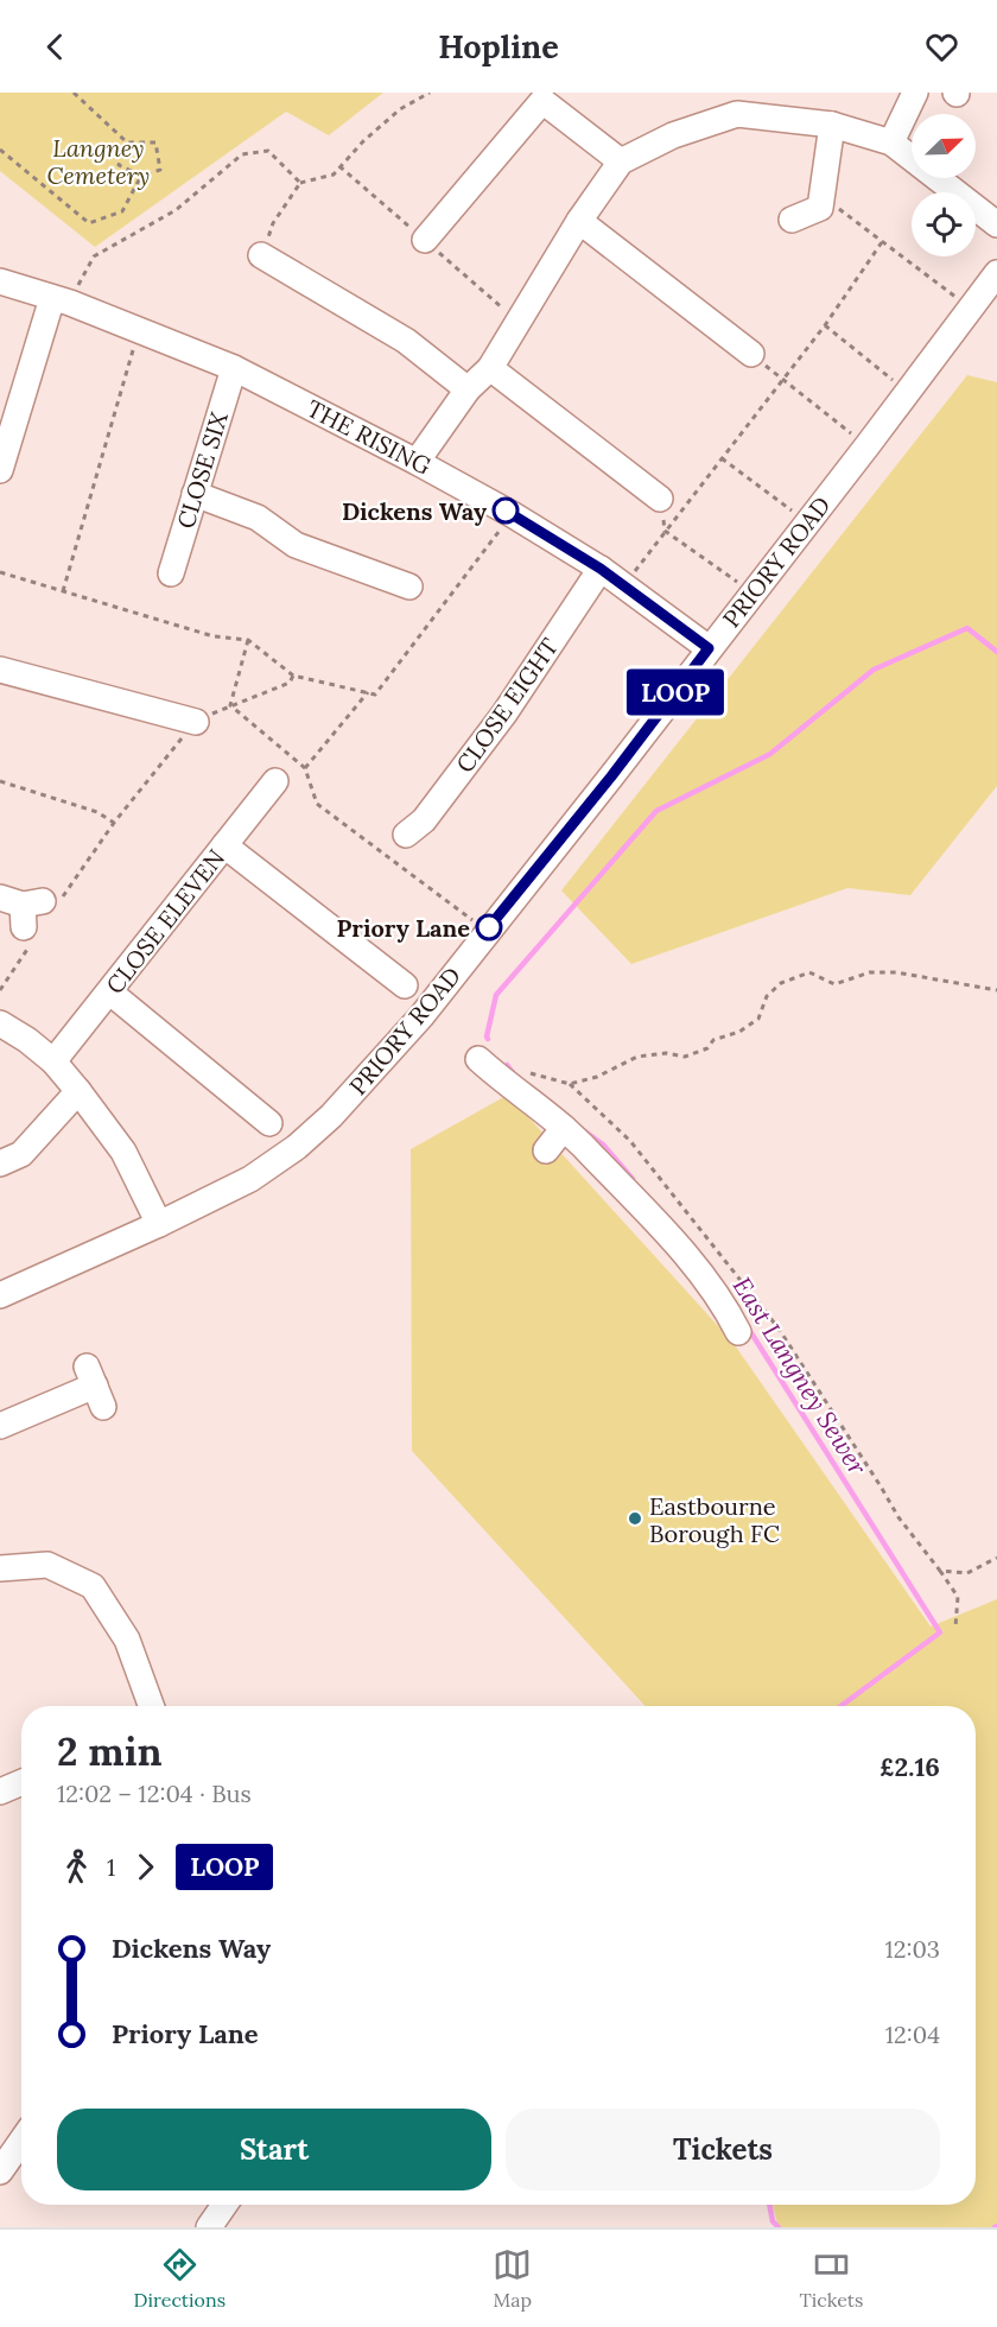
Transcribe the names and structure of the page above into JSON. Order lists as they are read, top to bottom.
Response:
{
  "streets": {
    "street": [
      "THE RISING",
      "CLOSE SIX",
      "PRIORY ROAD",
      "CLOSE EIGHT",
      "CLOSE ELEVEN"
    ]
  },
  "crossings": [
    ["THE RISING", "CLOSE SIX"],
    ["THE RISING", "PRIORY ROAD"],
    ["THE RISING", "CLOSE EIGHT"]
  ],
  "water": ["East Langney Sewer"],
  "parks": ["Langney Cemetery"],
  "places": ["Dickens Way", "Priory Lane", "Eastbourne Borough FC"],
  "lines": ["bus line LOOP"],
  "north": "top right",
  "page": {
    "header": "Hopline",
    "on_map": "LOOP",
    "heading": ["2 min", "12:02 – 12:04 · Bus", "£2.16"],
    "legs": ["1", "LOOP"],
    "list": [
      {
        "name": "Dickens Way",
        "value": "12:03"
      },
      {
        "name": "Priory Lane",
        "value": "12:04"
      }
    ],
    "buttons": ["Start", "Tickets"],
    "tabs": ["Directions", "Map", "Tickets"]
  }
}
